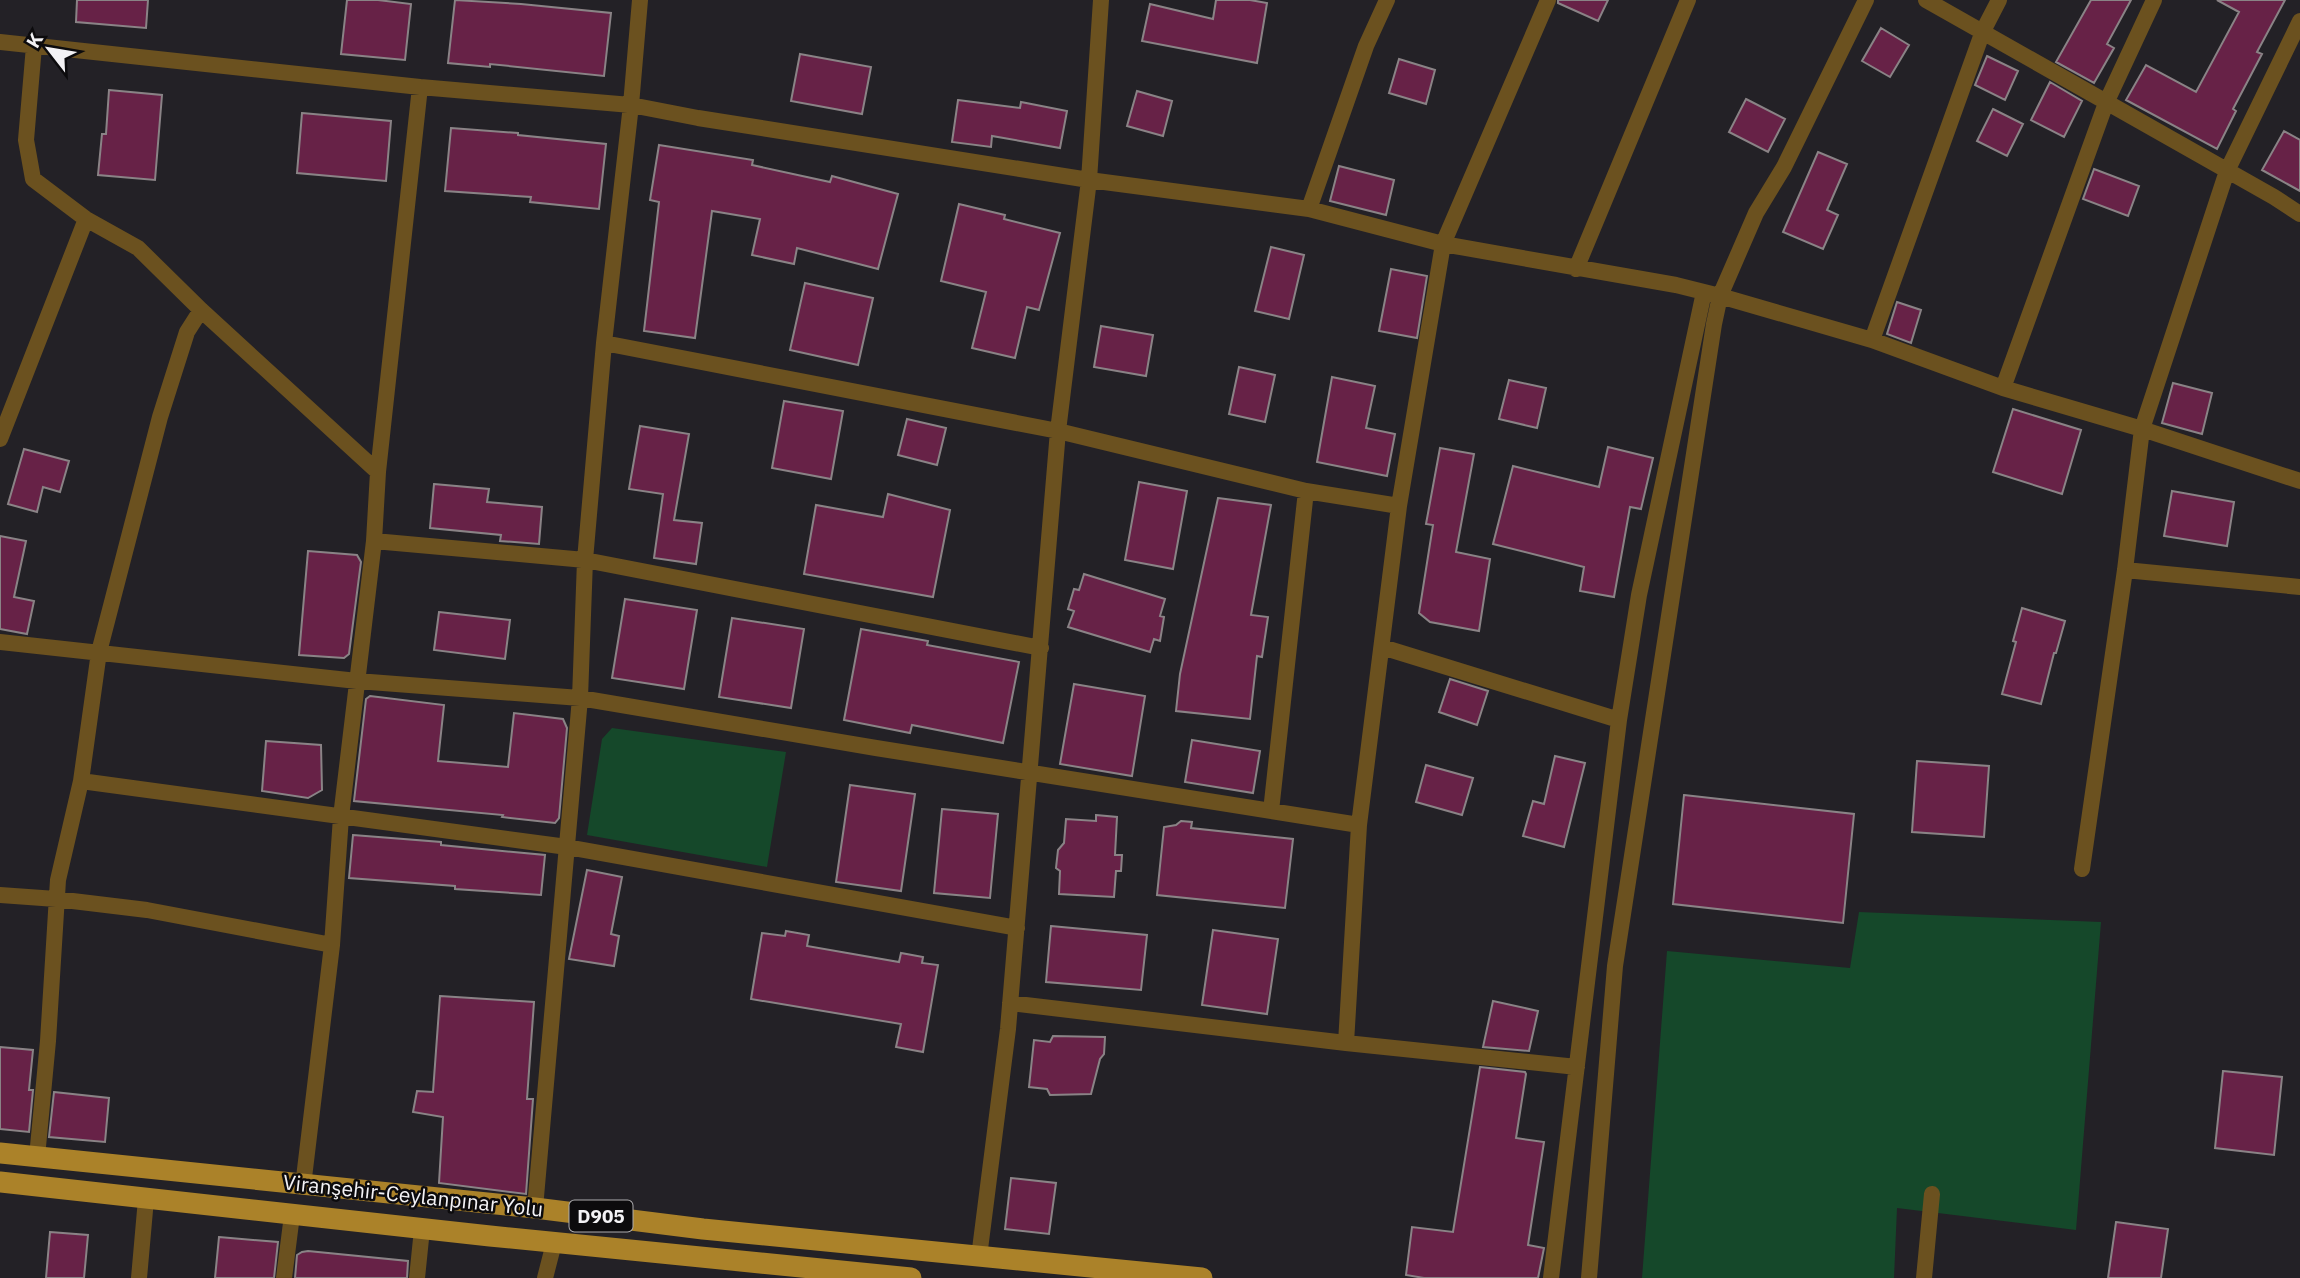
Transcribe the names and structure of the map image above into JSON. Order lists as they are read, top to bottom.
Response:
{
  "streets": {
    "main road": ["Viranşehir-Ceylanpınar Yolu", "D905"]
  },
  "north": "top left"
}
